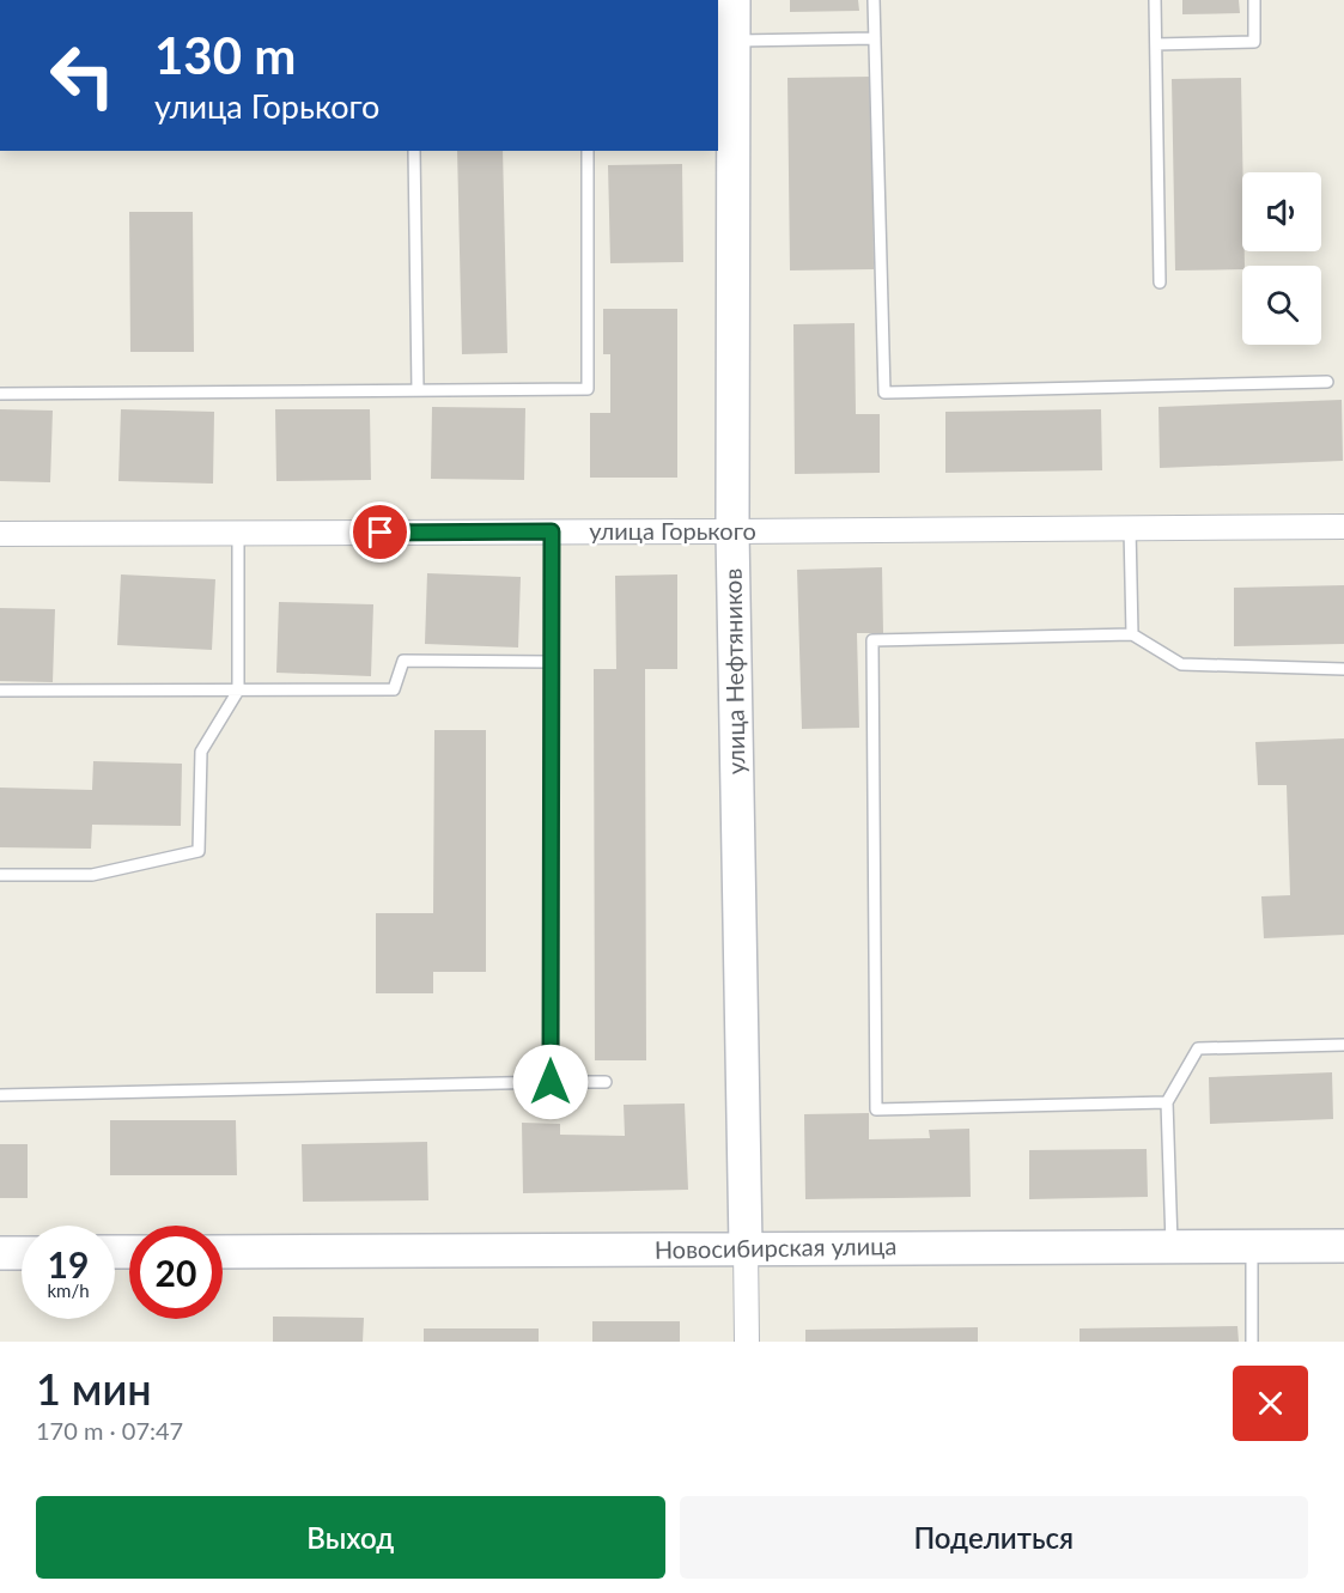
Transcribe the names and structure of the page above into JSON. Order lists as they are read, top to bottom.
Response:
{
  "streets": {
    "main road": ["улица Нефтяников", "Новосибирская улица"],
    "street": ["улица Горького"]
  },
  "crossings": [
    ["улица Горького", "улица Нефтяников"],
    ["улица Нефтяников", "Новосибирская улица"]
  ],
  "page": {
    "turn": ["130 m", "улица Горького"],
    "speed": "19 km/h",
    "limit": "20",
    "heading": ["1 мин", "170 m · 07:47"],
    "buttons": ["Выход", "Поделиться"]
  }
}
